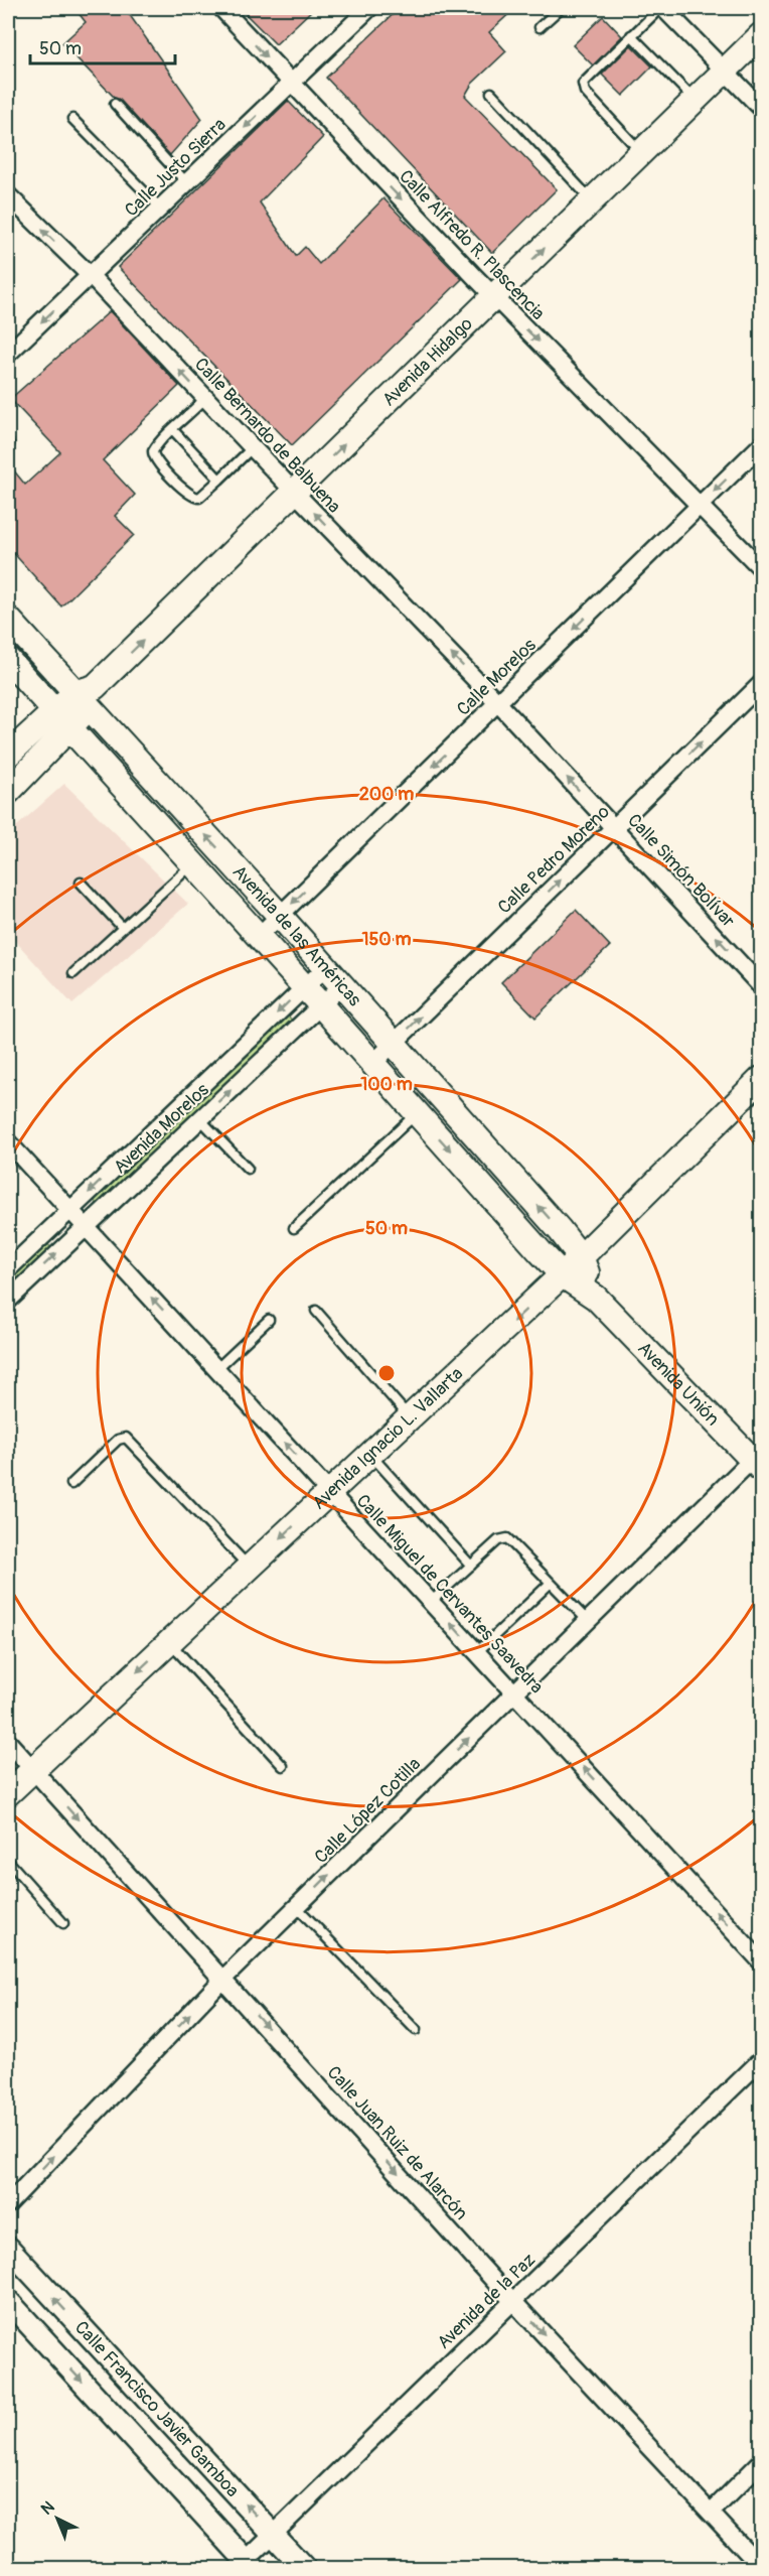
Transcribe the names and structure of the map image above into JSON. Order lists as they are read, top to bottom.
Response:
{
  "streets": {
    "main road": [
      "Avenida Hidalgo",
      "Avenida de las Américas",
      "Avenida Unión",
      "Avenida Ignacio L. Vallarta"
    ],
    "street": [
      "Calle Justo Sierra",
      "Calle Alfredo R. Plascencia",
      "Calle Bernardo de Balbuena",
      "Calle Morelos",
      "Calle Pedro Moreno",
      "Calle Simón Bolívar",
      "Avenida Morelos",
      "Calle Miguel de Cervantes Saavedra",
      "Calle López Cotilla",
      "Calle Juan Ruiz de Alarcón",
      "Avenida de la Paz",
      "Calle Francisco Javier Gamboa"
    ]
  },
  "crossings": [
    ["Calle Justo Sierra", "Calle Alfredo R. Plascencia"],
    ["Calle Justo Sierra", "Calle Bernardo de Balbuena"],
    ["Calle Alfredo R. Plascencia", "Avenida Hidalgo"],
    ["Calle Alfredo R. Plascencia", "Calle Morelos"],
    ["Avenida Hidalgo", "Calle Bernardo de Balbuena"],
    ["Avenida Hidalgo", "Avenida de las Américas"],
    ["Calle Bernardo de Balbuena", "Calle Morelos"],
    ["Calle Bernardo de Balbuena", "Calle Simón Bolívar"],
    ["Calle Morelos", "Calle Simón Bolívar"],
    ["Calle Morelos", "Avenida de las Américas"],
    ["Calle Pedro Moreno", "Calle Simón Bolívar"],
    ["Calle Pedro Moreno", "Avenida de las Américas"],
    ["Avenida de las Américas", "Avenida Morelos"],
    ["Avenida de las Américas", "Avenida Unión"],
    ["Avenida de las Américas", "Avenida Ignacio L. Vallarta"],
    ["Avenida Morelos", "Calle Miguel de Cervantes Saavedra"],
    ["Avenida Unión", "Avenida Ignacio L. Vallarta"],
    ["Avenida Unión", "Calle López Cotilla"],
    ["Avenida Ignacio L. Vallarta", "Calle Miguel de Cervantes Saavedra"],
    ["Avenida Ignacio L. Vallarta", "Calle Juan Ruiz de Alarcón"],
    ["Calle Miguel de Cervantes Saavedra", "Calle López Cotilla"],
    ["Calle López Cotilla", "Calle Juan Ruiz de Alarcón"],
    ["Calle Juan Ruiz de Alarcón", "Avenida de la Paz"],
    ["Avenida de la Paz", "Calle Francisco Javier Gamboa"]
  ],
  "one_way": [
    "Calle Justo Sierra",
    "Calle Alfredo R. Plascencia",
    "Avenida Hidalgo",
    "Calle Bernardo de Balbuena",
    "Calle Morelos",
    "Calle Pedro Moreno",
    "Calle Simón Bolívar",
    "Avenida Ignacio L. Vallarta",
    "Calle Miguel de Cervantes Saavedra",
    "Calle López Cotilla",
    "Calle Juan Ruiz de Alarcón"
  ],
  "scale_bar": "50 m",
  "north": "top left",
  "rings": [
    "200 m",
    "150 m",
    "100 m",
    "50 m"
  ]
}
